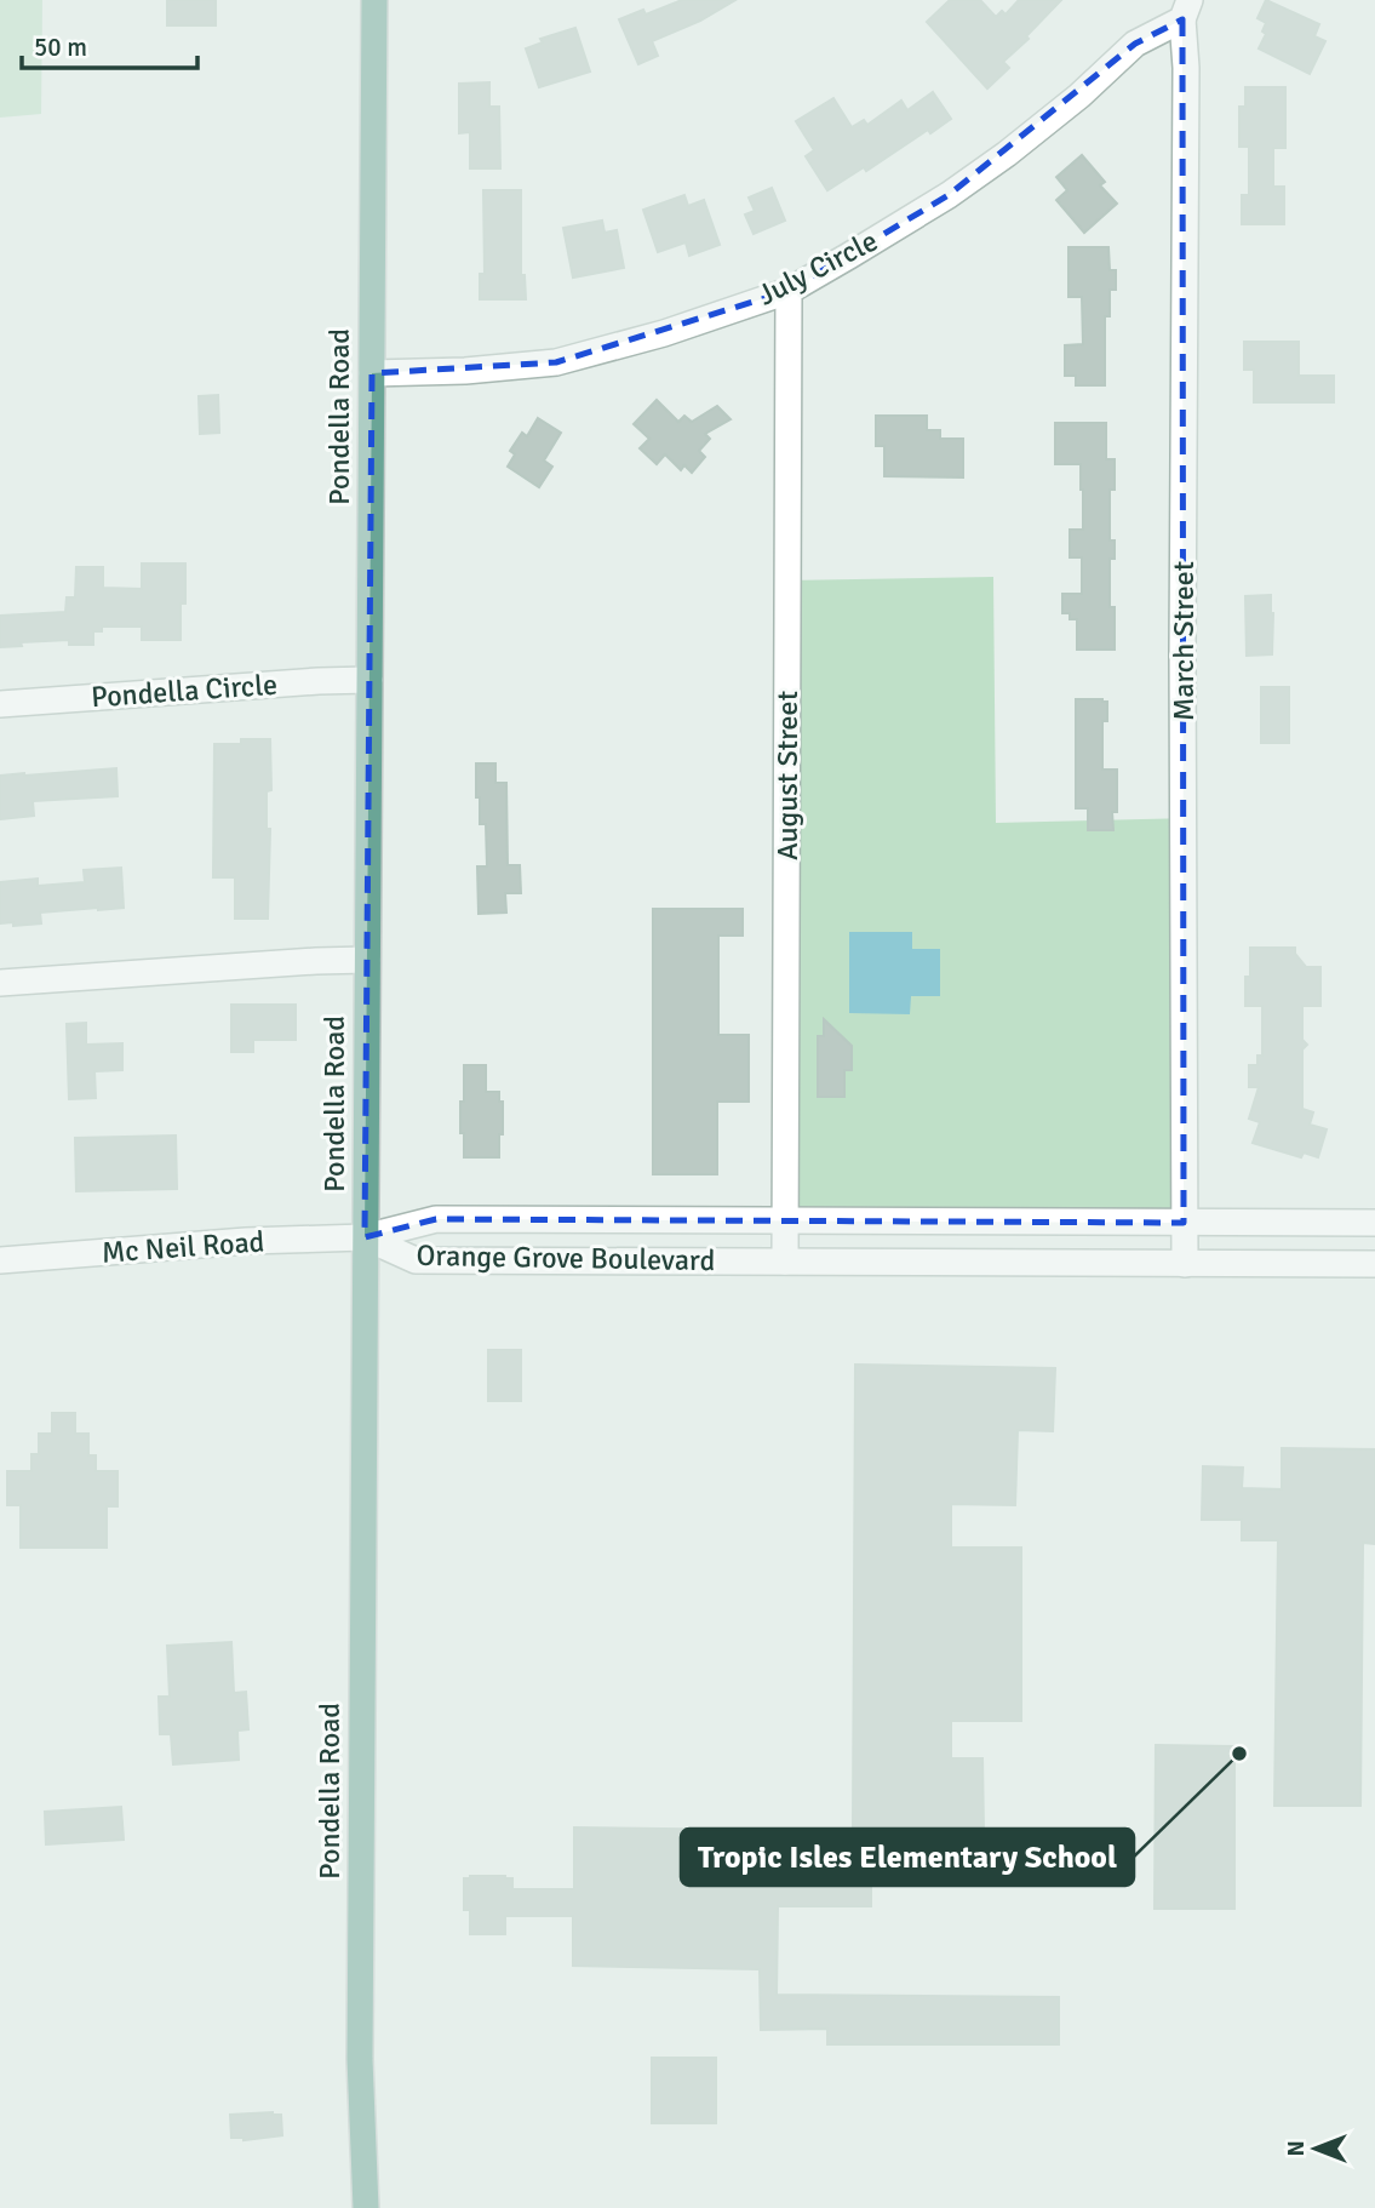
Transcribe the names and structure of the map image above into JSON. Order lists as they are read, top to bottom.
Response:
{
  "streets": {
    "main road": ["Pondella Road"],
    "street": [
      "July Circle",
      "March Street",
      "Pondella Circle",
      "August Street",
      "Mc Neil Road",
      "Orange Grove Boulevard"
    ]
  },
  "crossings": [
    ["July Circle", "Pondella Road"],
    ["July Circle", "March Street"],
    ["July Circle", "August Street"],
    ["Pondella Road", "Pondella Circle"],
    ["Pondella Road", "Mc Neil Road"],
    ["Pondella Road", "Orange Grove Boulevard"],
    ["March Street", "Orange Grove Boulevard"],
    ["August Street", "Orange Grove Boulevard"],
    ["Mc Neil Road", "Orange Grove Boulevard"]
  ],
  "places": ["Tropic Isles Elementary School"],
  "scale_bar": "50 m",
  "north": "left"
}
